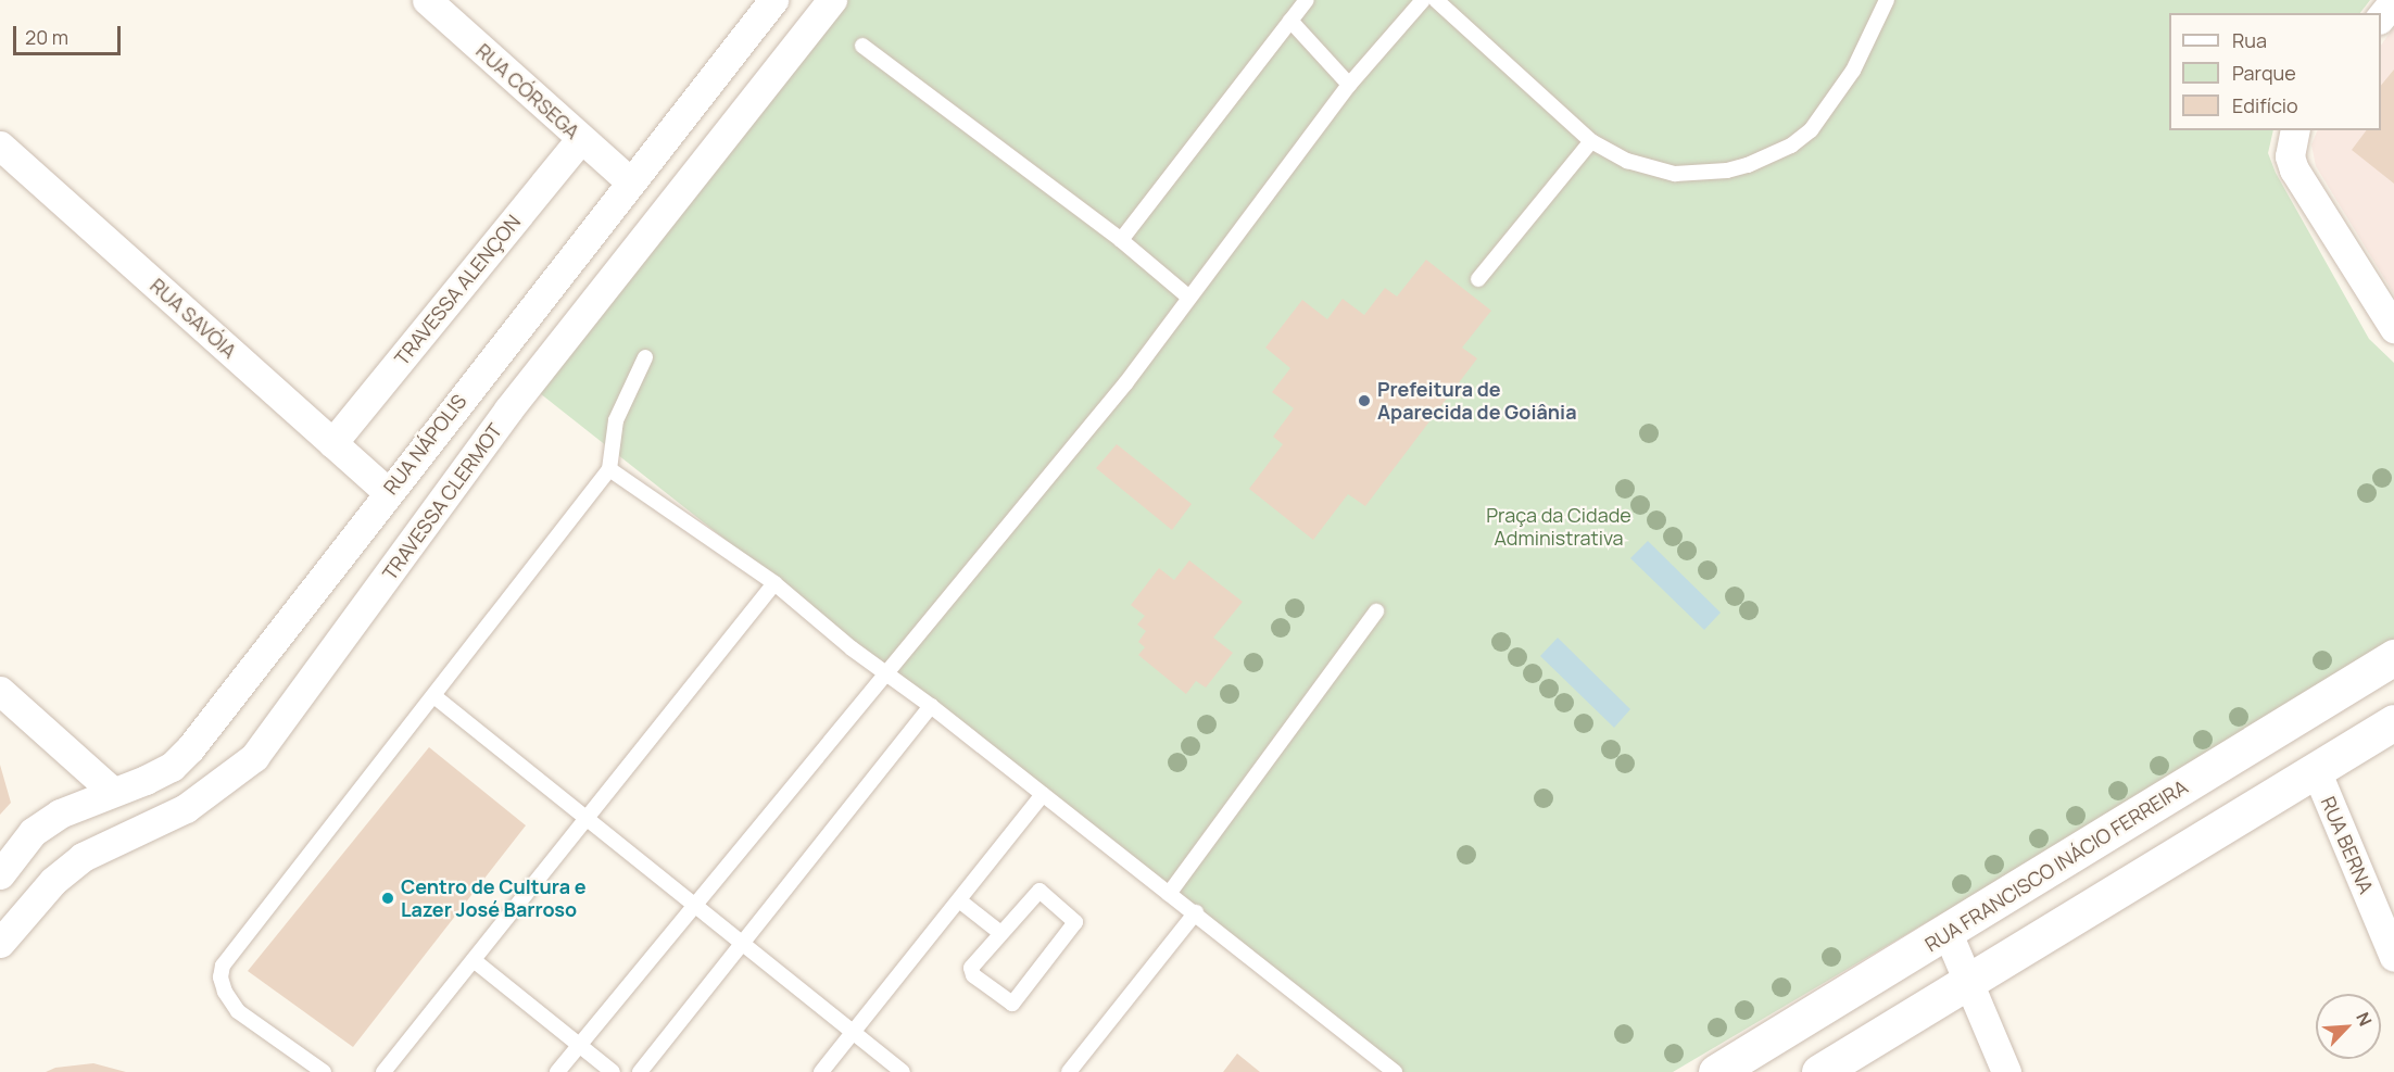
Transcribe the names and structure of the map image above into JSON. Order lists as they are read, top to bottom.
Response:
{
  "streets": {
    "street": [
      "RUA CÓRSEGA",
      "TRAVESSA ALENÇON",
      "RUA SAVÓIA",
      "RUA NÁPOLIS",
      "TRAVESSA CLERMOT",
      "RUA BERNA",
      "RUA FRANCISCO INÁCIO FERREIRA"
    ]
  },
  "crossings": [
    ["RUA CÓRSEGA", "TRAVESSA ALENÇON"],
    ["RUA CÓRSEGA", "RUA NÁPOLIS"],
    ["TRAVESSA ALENÇON", "RUA SAVÓIA"],
    ["RUA SAVÓIA", "RUA NÁPOLIS"]
  ],
  "parks": ["Praça da Cidade Administrativa"],
  "places": ["Prefeitura de Aparecida de Goiânia", "Centro de Cultura e Lazer José Barroso"],
  "legend": ["Rua", "Parque", "Edifício"],
  "scale_bar": "20 m",
  "north": "top right"
}
